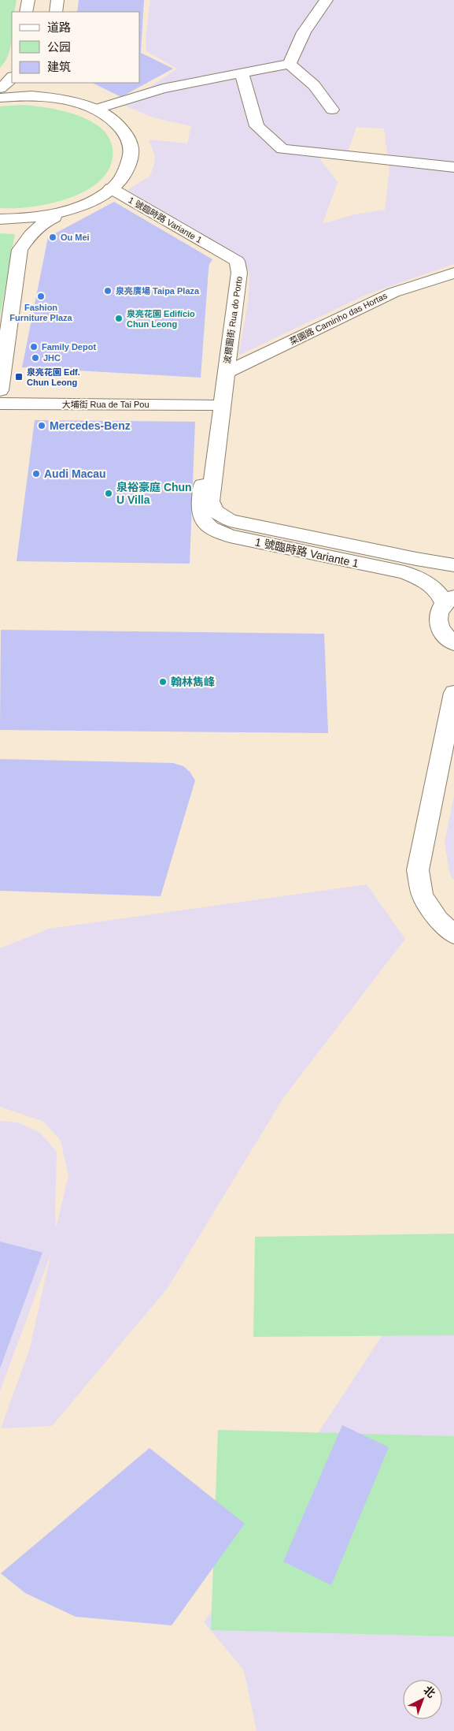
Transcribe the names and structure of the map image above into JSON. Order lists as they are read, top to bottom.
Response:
{
  "streets": {
    "street": [
      "1 號臨時路 Variante 1",
      "菜園路 Caminho das Hortas",
      "波爾圖街 Rua do Porto",
      "大埔街 Rua de Tai Pou"
    ]
  },
  "crossings": [
    ["1 號臨時路 Variante 1", "波爾圖街 Rua do Porto"],
    ["菜園路 Caminho das Hortas", "波爾圖街 Rua do Porto"],
    ["波爾圖街 Rua do Porto", "大埔街 Rua de Tai Pou"]
  ],
  "places": {
    "other": [
      "Ou Mei",
      "泉亮廣場 Taipa Plaza",
      "Fashion Furniture Plaza",
      "泉亮花園 Edifício Chun Leong",
      "Family Depot",
      "JHC",
      "Mercedes-Benz",
      "Audi Macau",
      "泉裕豪庭 Chun U Villa",
      "翰林雋峰"
    ],
    "transit": ["泉亮花園 Edf. Chun Leong"]
  },
  "legend": ["道路", "公园", "建筑"],
  "north": "top right"
}
